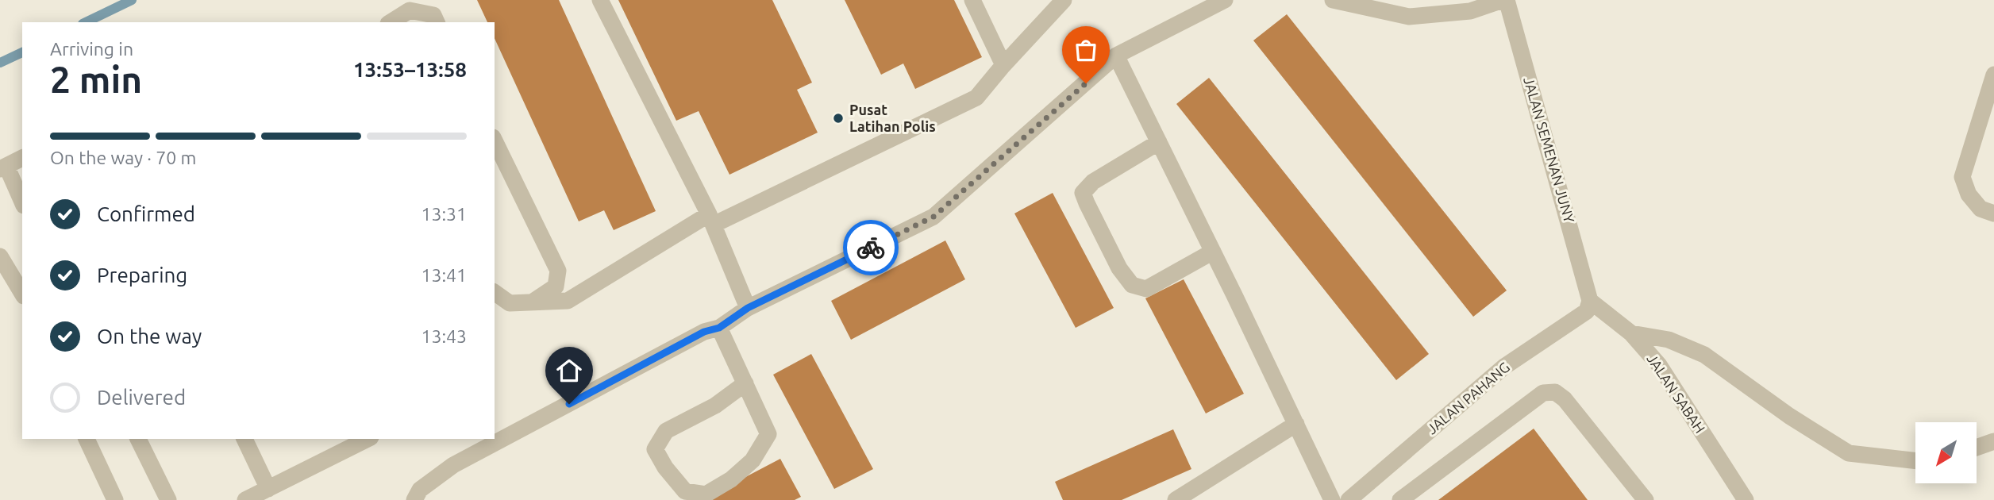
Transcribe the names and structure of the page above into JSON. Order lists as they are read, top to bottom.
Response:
{
  "streets": {
    "lane": ["JALAN SEMENAN JUNY", "JALAN SABAH", "JALAN PAHANG"]
  },
  "crossings": [
    ["JALAN SEMENAN JUNY", "JALAN SABAH"],
    ["JALAN SEMENAN JUNY", "JALAN PAHANG"],
    ["JALAN SABAH", "JALAN PAHANG"]
  ],
  "places": ["Pusat Latihan Polis"],
  "north": "bottom left",
  "page": {
    "heading": ["2 min", "Arriving in", "13:53–13:58"],
    "bar": "On the way · 70 m",
    "list": [
      ["Confirmed", "13:31"],
      ["Preparing", "13:41"],
      ["On the way", "13:43"],
      "Delivered"
    ]
  }
}
